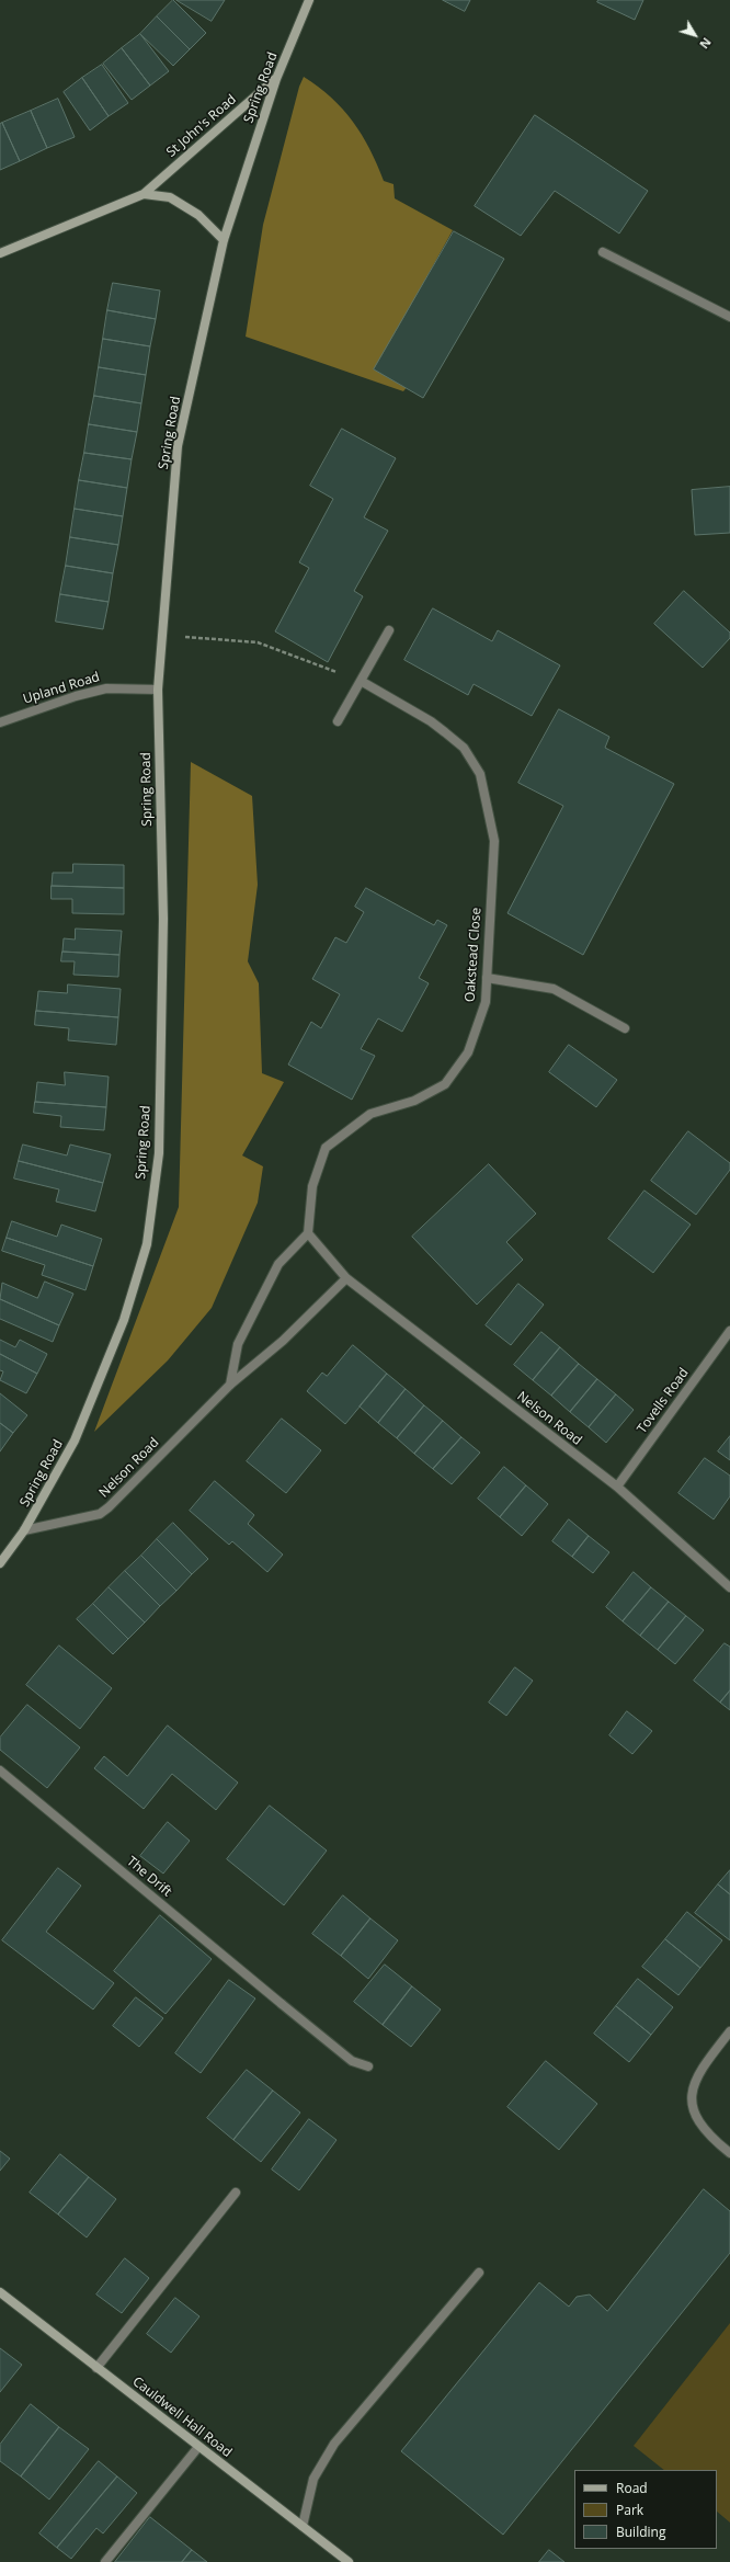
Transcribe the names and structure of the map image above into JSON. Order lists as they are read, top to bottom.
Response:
{
  "streets": {
    "street": [
      "Spring Road",
      "St John's Road",
      "Upland Road",
      "Oakstead Close",
      "Tovells Road",
      "Nelson Road",
      "The Drift",
      "Cauldwell Hall Road"
    ]
  },
  "crossings": [
    ["Spring Road", "St John's Road"],
    ["Spring Road", "Upland Road"],
    ["Spring Road", "Nelson Road"],
    ["Oakstead Close", "Nelson Road"],
    ["Tovells Road", "Nelson Road"]
  ],
  "legend": ["Road", "Park", "Building"],
  "north": "bottom right"
}
